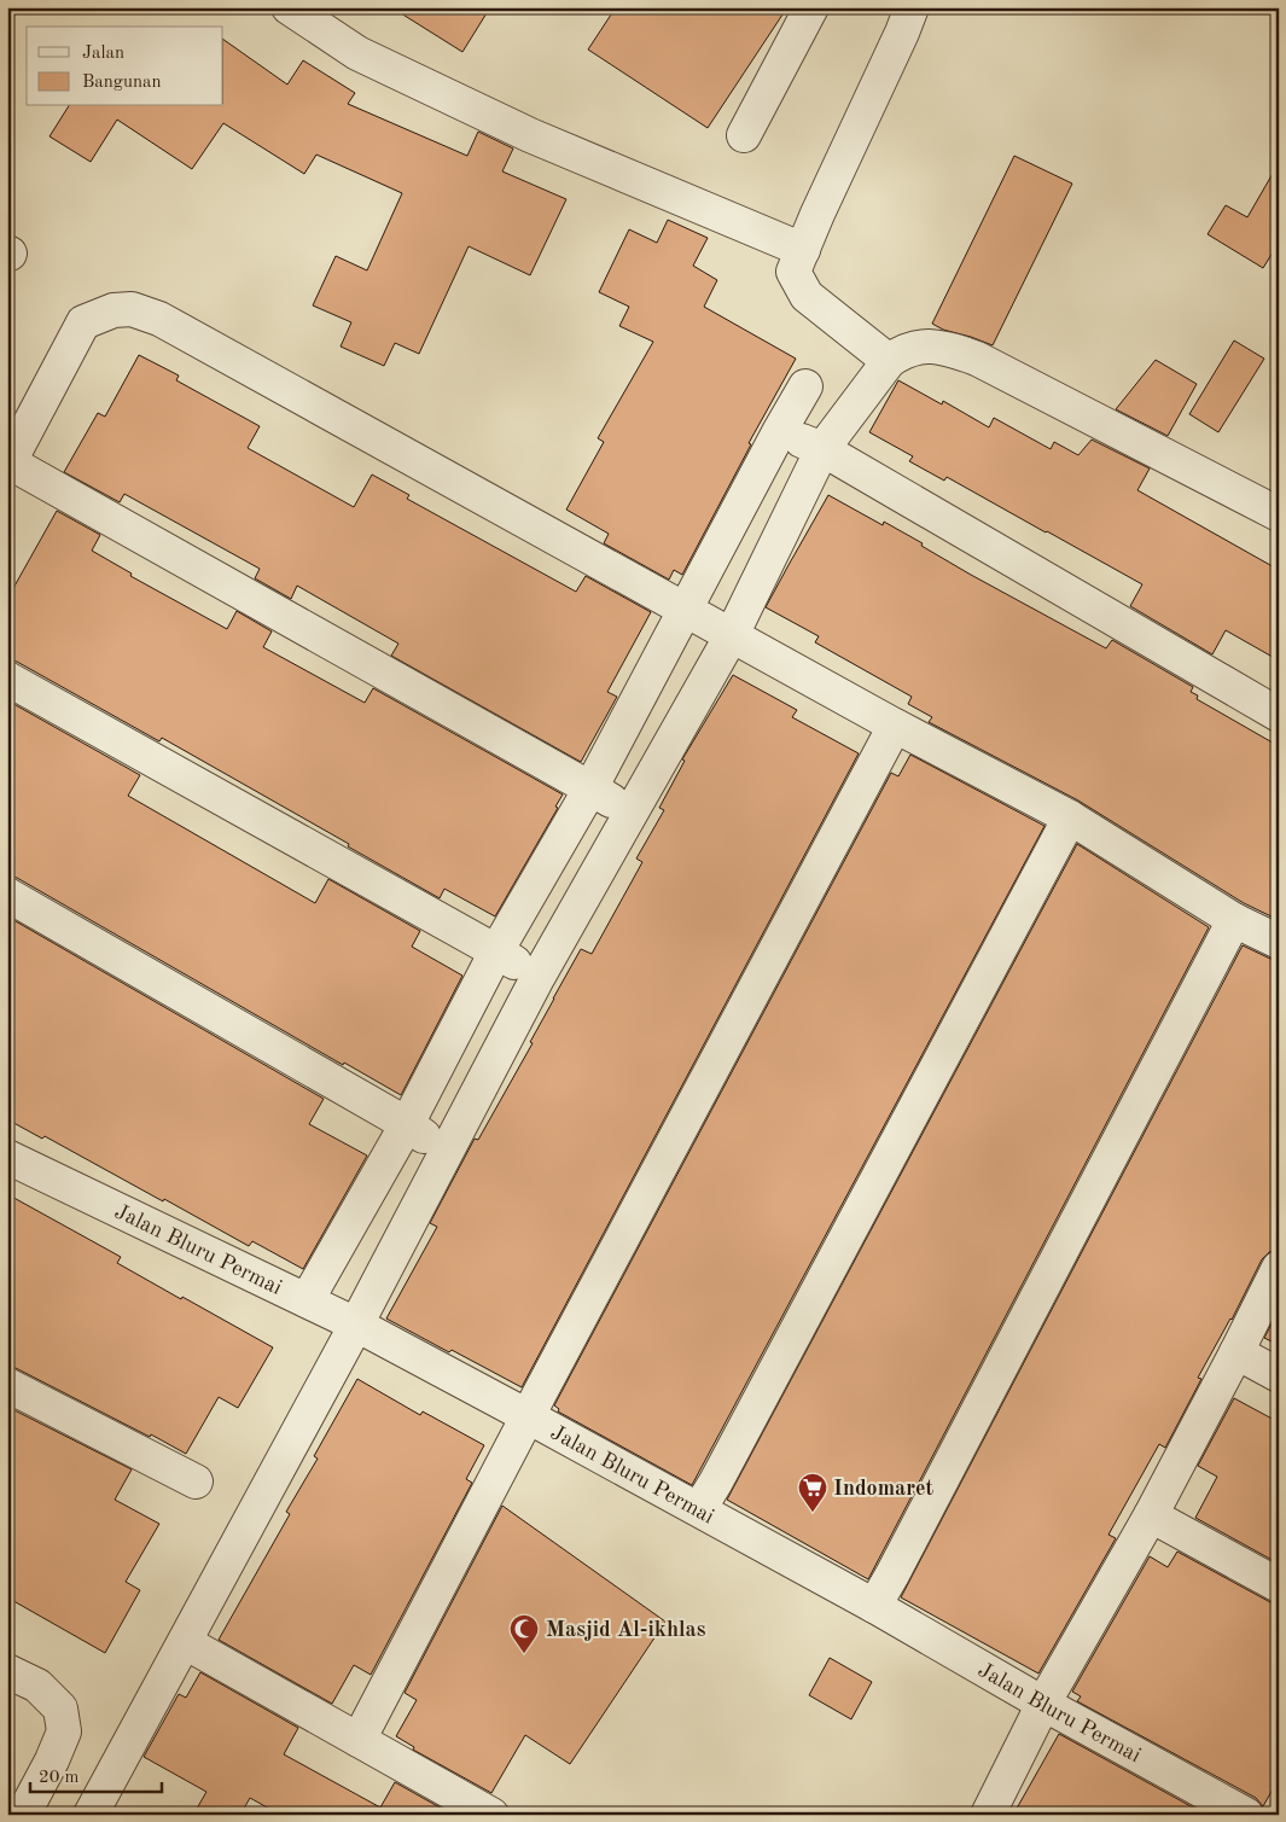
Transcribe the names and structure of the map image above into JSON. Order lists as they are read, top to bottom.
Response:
{
  "streets": {
    "street": ["Jalan Bluru Permai"]
  },
  "places": {
    "supermarket": ["Indomaret"],
    "mosque": ["Masjid Al-ikhlas"]
  },
  "legend": ["Jalan", "Bangunan"],
  "scale_bar": "20 m"
}
